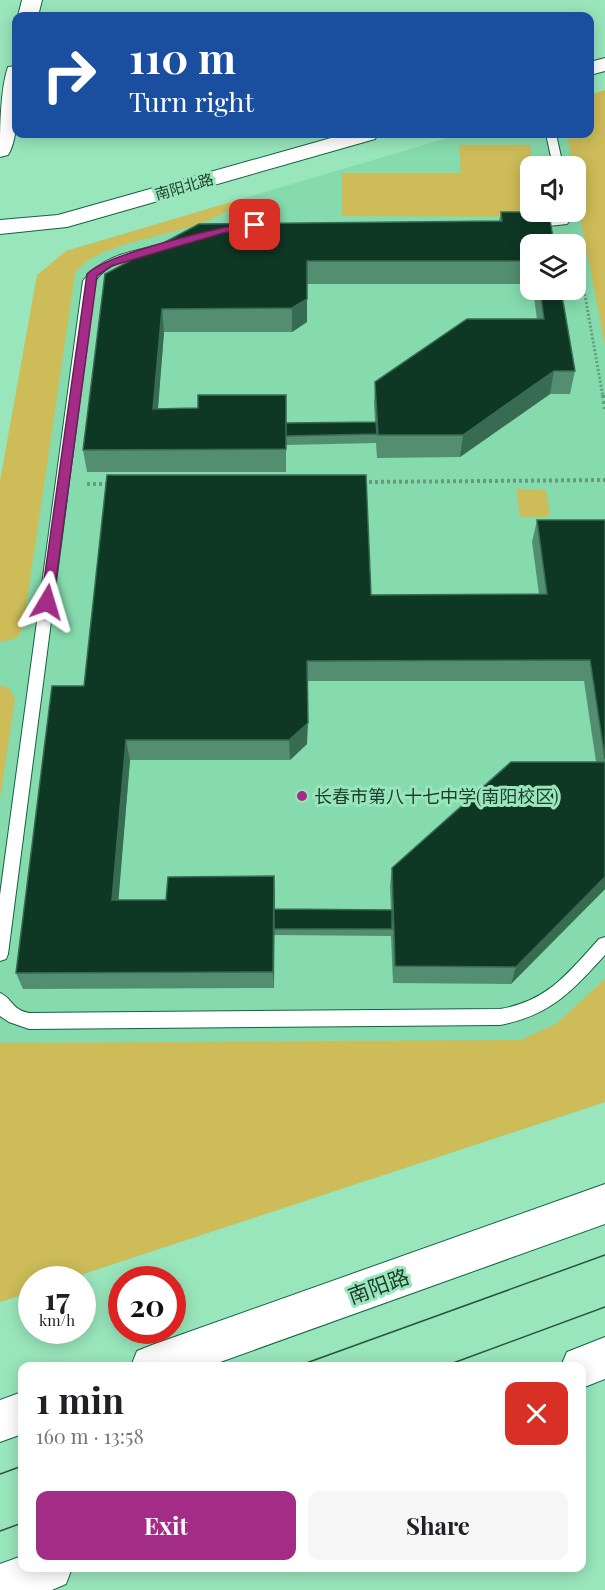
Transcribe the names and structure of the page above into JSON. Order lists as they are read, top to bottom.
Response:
{
  "streets": {
    "main road": ["南阳路"],
    "street": ["南阳北路"]
  },
  "places": ["长春市第八十七中学(南阳校区)"],
  "page": {
    "turn": ["110 m", "Turn right"],
    "speed": "17 km/h",
    "limit": "20",
    "heading": ["1 min", "160 m · 13:58"],
    "buttons": ["Exit", "Share"]
  }
}
